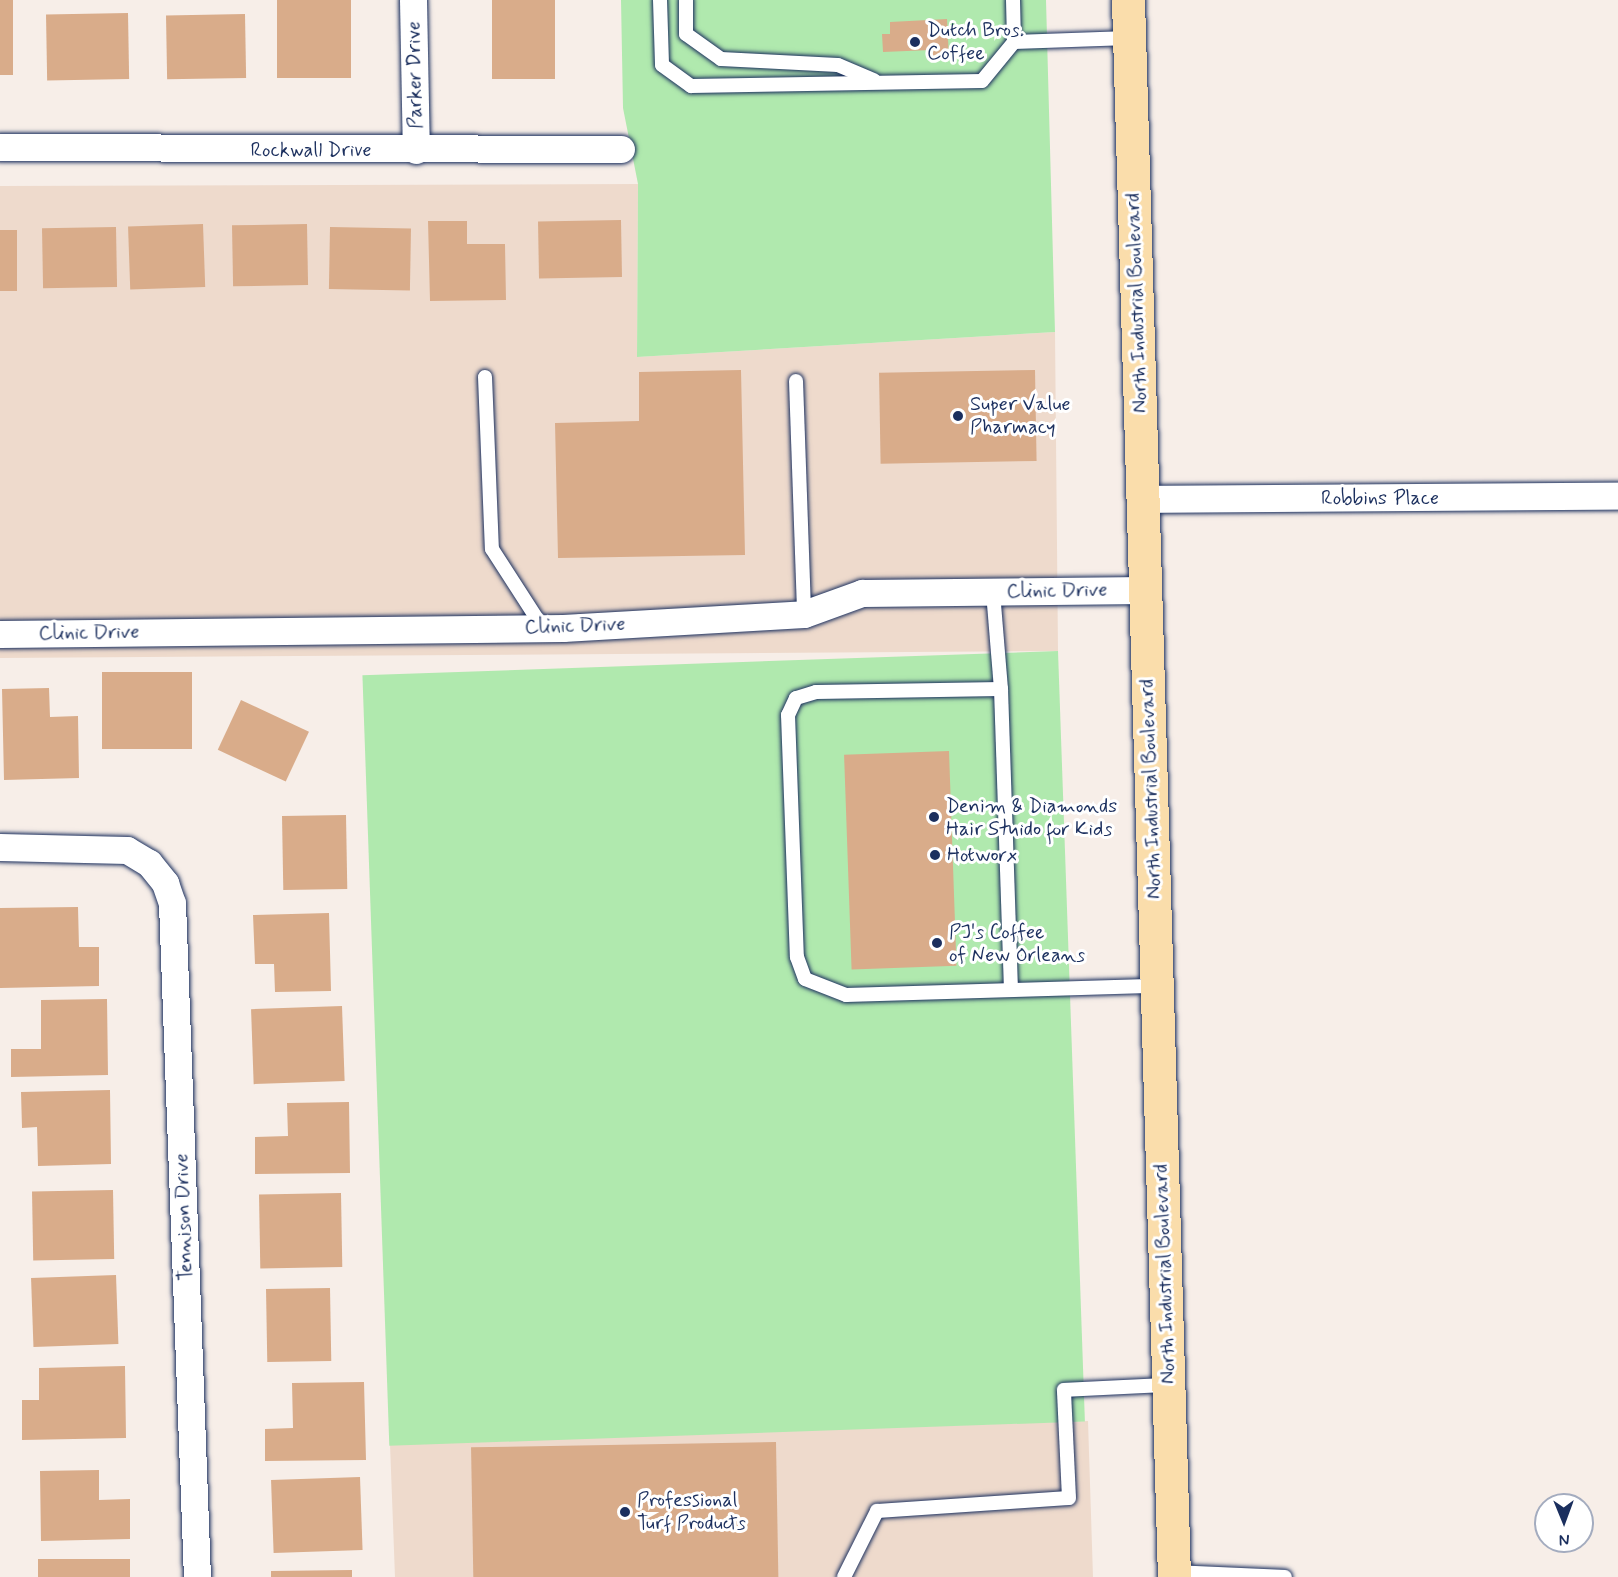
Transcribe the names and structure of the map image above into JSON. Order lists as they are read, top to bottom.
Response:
{
  "streets": {
    "main road": ["North Industrial Boulevard"],
    "street": [
      "Parker Drive",
      "Rockwall Drive",
      "Robbins Place",
      "Clinic Drive",
      "Tennison Drive"
    ]
  },
  "crossings": [
    ["Parker Drive", "Rockwall Drive"],
    ["North Industrial Boulevard", "Robbins Place"],
    ["North Industrial Boulevard", "Clinic Drive"]
  ],
  "places": [
    "Dutch Bros. Coffee",
    "Super Value Pharmacy",
    "Denim & Diamonds Hair Stuido for Kids",
    "Hotworx",
    "PJ's Coffee of New Orleans",
    "Professional Turf Products"
  ],
  "north": "bottom"
}
